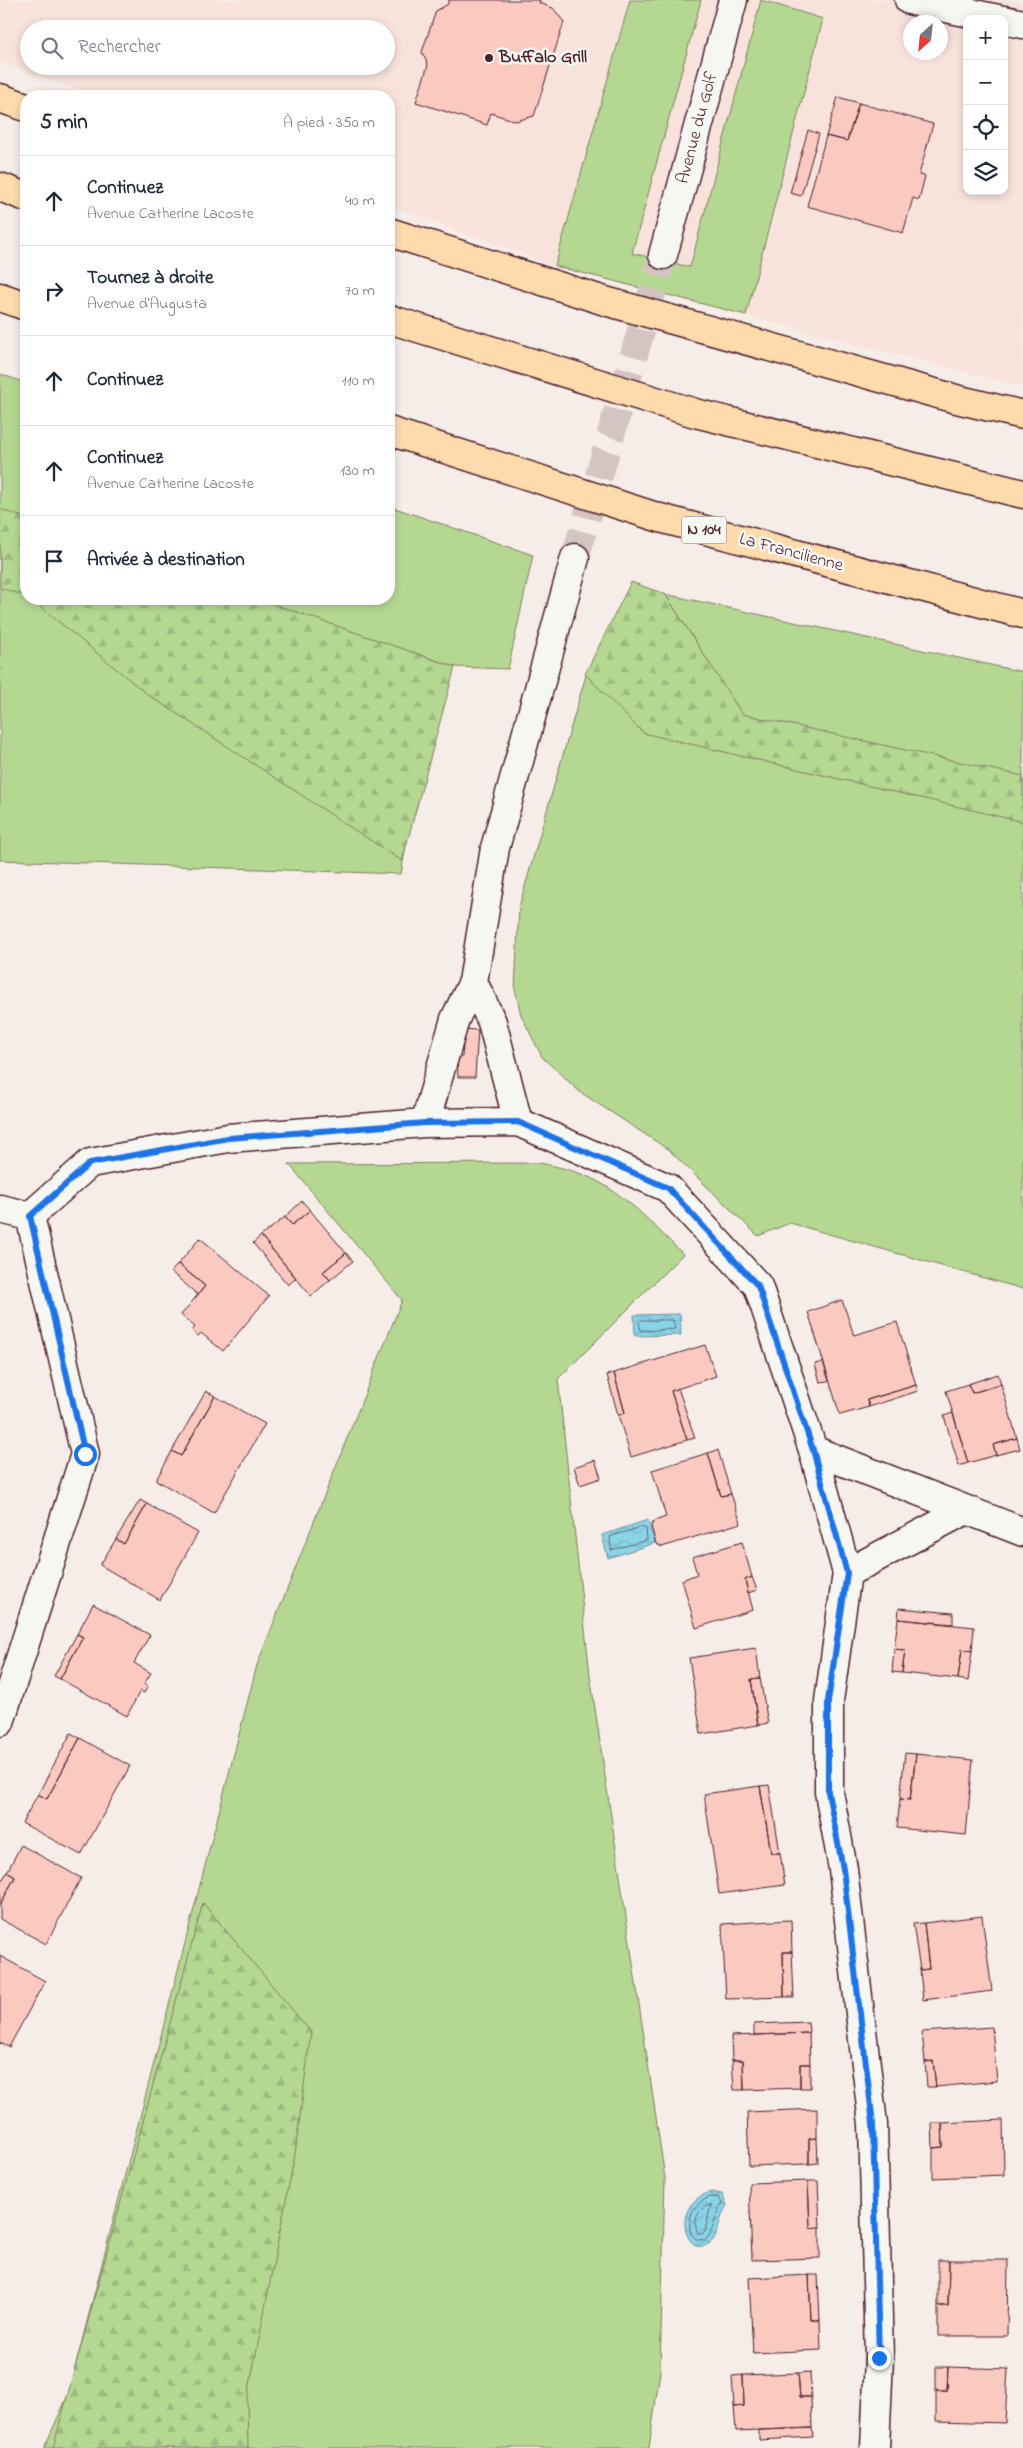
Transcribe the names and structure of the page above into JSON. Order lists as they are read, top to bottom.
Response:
{
  "streets": {
    "highway": ["N 104", "La Francilienne"],
    "street": ["Avenue du Golf"]
  },
  "places": ["Buffalo Grill"],
  "north": "bottom left",
  "page": {
    "map_buttons": ["+", "−"],
    "search": "Rechercher",
    "heading": ["5 min", "À pied · 350 m"],
    "list": [
      ["Continuez", "Avenue Catherine Lacoste", "40 m"],
      ["Tournez à droite", "Avenue d'Augusta", "70 m"],
      ["Continuez", "110 m"],
      ["Continuez", "Avenue Catherine Lacoste", "130 m"],
      "Arrivée à destination"
    ]
  }
}
